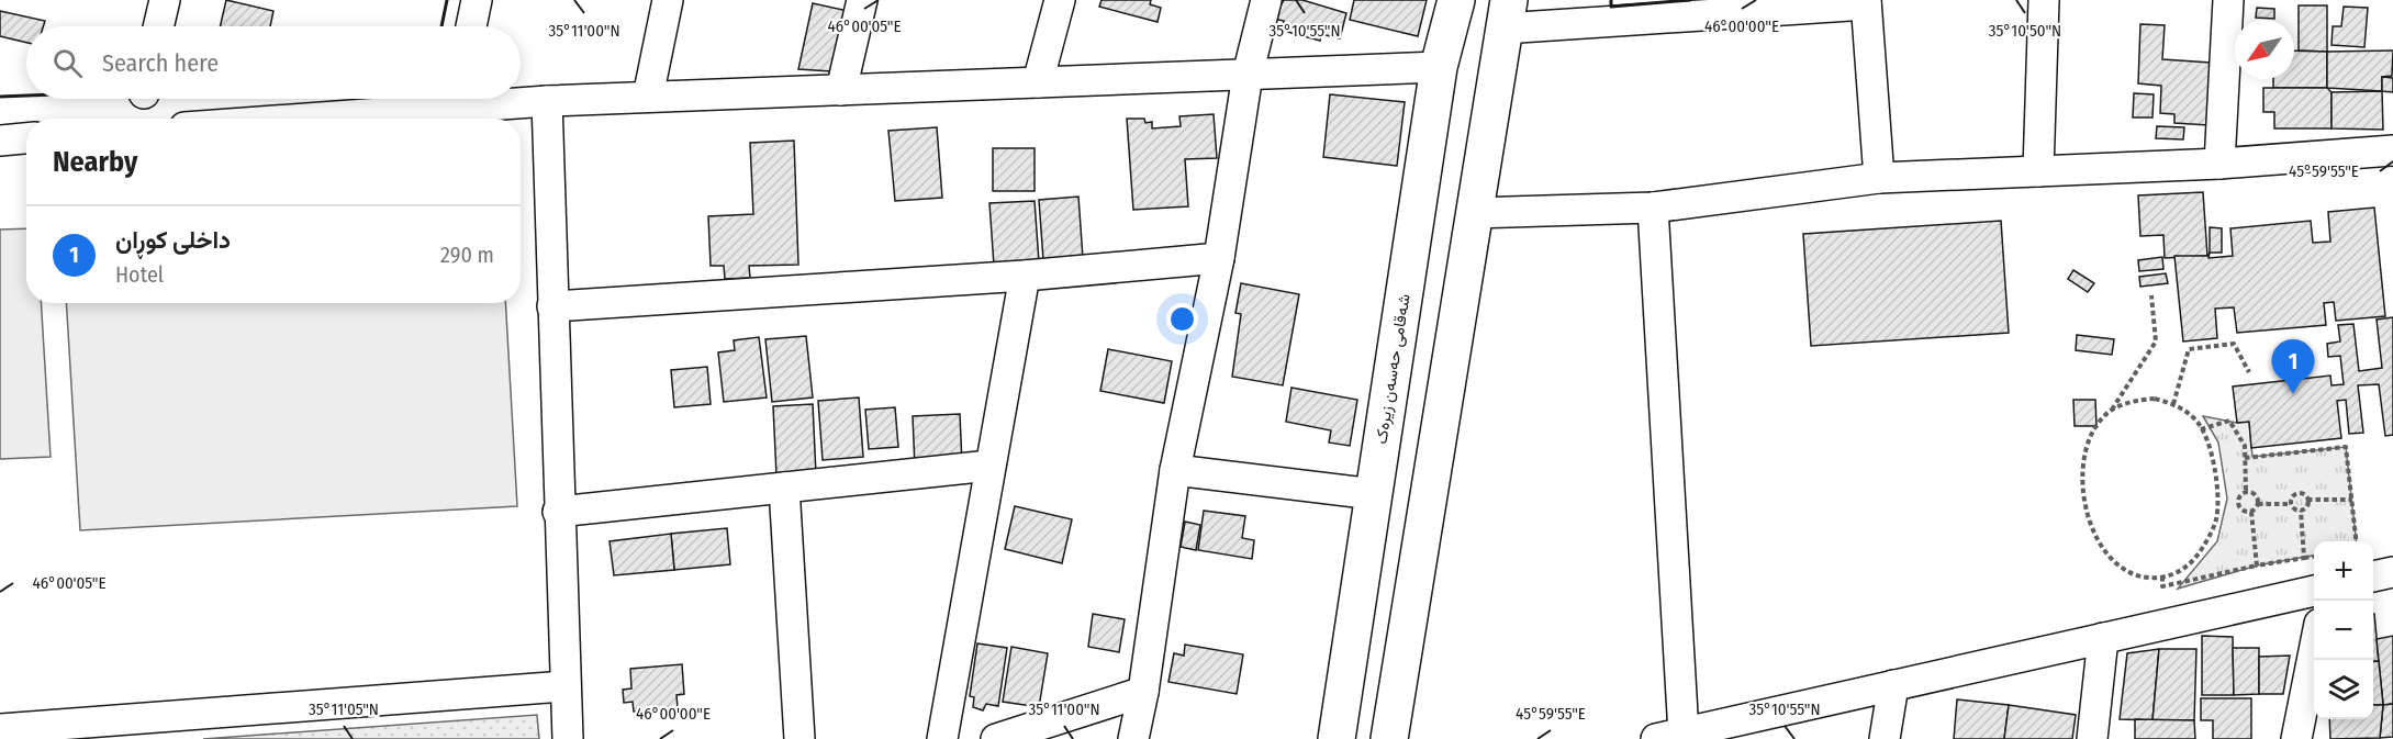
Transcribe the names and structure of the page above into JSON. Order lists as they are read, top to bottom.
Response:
{
  "streets": {
    "main road": ["شەقامی حەسەن زیرەک"]
  },
  "north": "bottom left",
  "page": {
    "search": "Search here",
    "heading": "Nearby",
    "list": [
      {
        "mark": "1",
        "name": "داخلی کوڕان",
        "note": "Hotel",
        "value": "290 m"
      }
    ],
    "pins": "1",
    "map_buttons": ["+", "−"]
  },
  "coordinates": [
    "46°00'05\"E",
    "46°00'00\"E",
    "35°11'00\"N",
    "35°10'55\"N",
    "35°10'50\"N",
    "45°59'55\"E",
    "35°11'05\"N"
  ]
}
